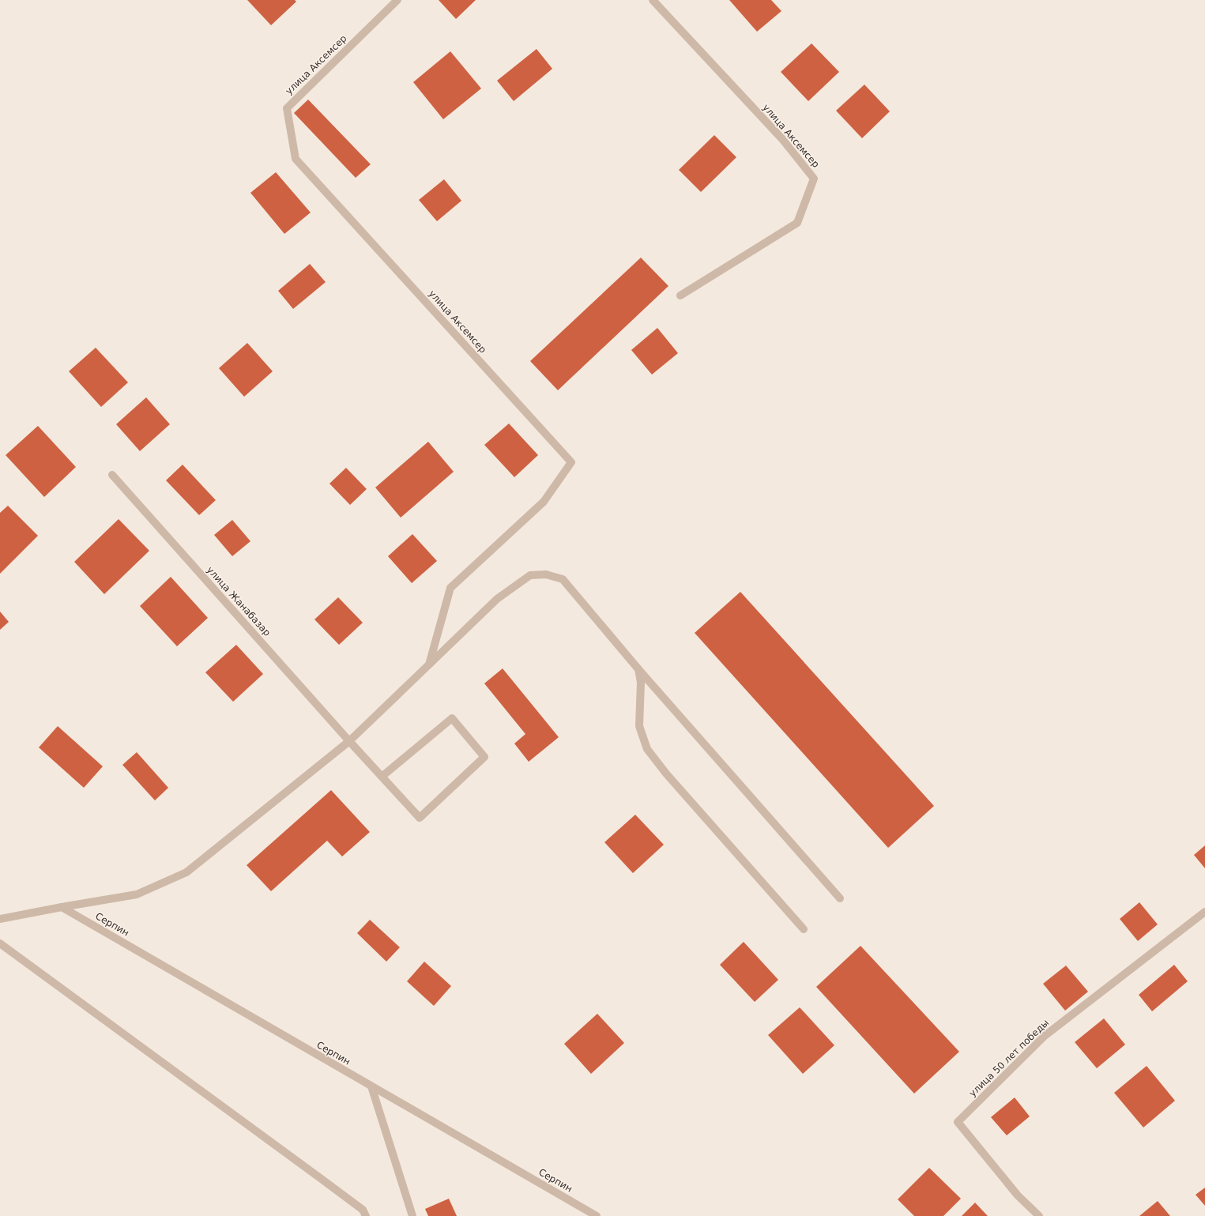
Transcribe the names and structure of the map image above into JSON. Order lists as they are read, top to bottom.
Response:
{
  "streets": {
    "street": [
      "улица Аксемсер",
      "улица Жанабазар",
      "Серпин",
      "улица 50 лет победы"
    ]
  }
}
